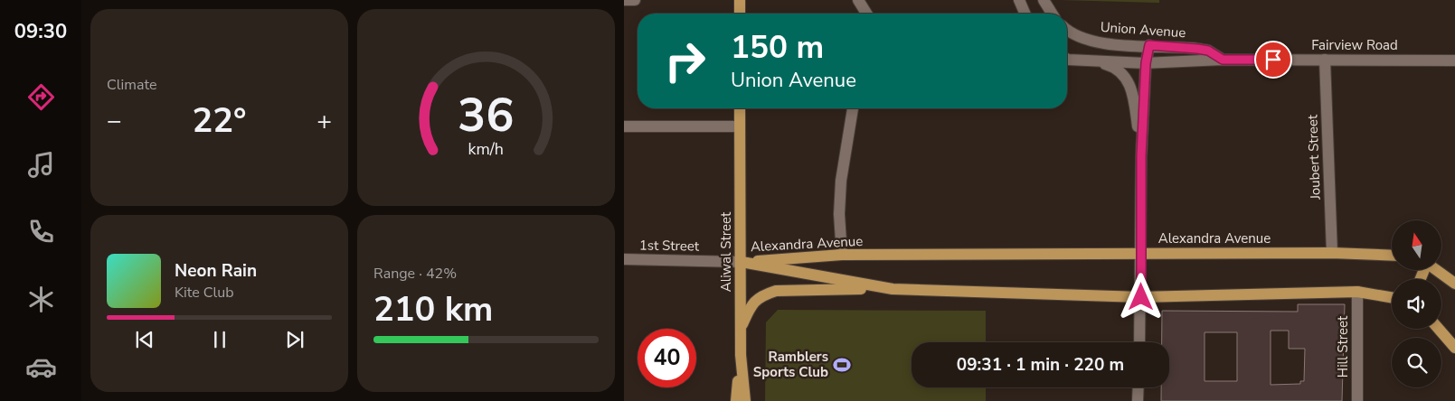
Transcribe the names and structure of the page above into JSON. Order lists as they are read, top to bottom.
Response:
{
  "streets": {
    "main road": ["Alexandra Avenue", "Aliwal Street"],
    "street": [
      "Union Avenue",
      "Fairview Road",
      "Joubert Street",
      "1st Street",
      "Hill Street"
    ]
  },
  "crossings": [
    ["Union Avenue", "Fairview Road"],
    ["Fairview Road", "Joubert Street"],
    ["Joubert Street", "Alexandra Avenue"],
    ["Alexandra Avenue", "1st Street"],
    ["Alexandra Avenue", "Aliwal Street"],
    ["Alexandra Avenue", "Hill Street"],
    ["1st Street", "Aliwal Street"]
  ],
  "places": {
    "sports": ["Ramblers Sports Club"]
  },
  "north": "top",
  "page": {
    "tabs": "09:30",
    "tile": [
      "Climate",
      ["Range · 42%", "210 km"]
    ],
    "turn": ["150 m", "Union Avenue"],
    "heat": ["−", "22°", "+"],
    "song": ["Neon Rain", "Kite Club"],
    "limit": "40",
    "trip": "09:31 · 1 min · 220 m",
    "gauge": ["36", "km/h"]
  }
}
